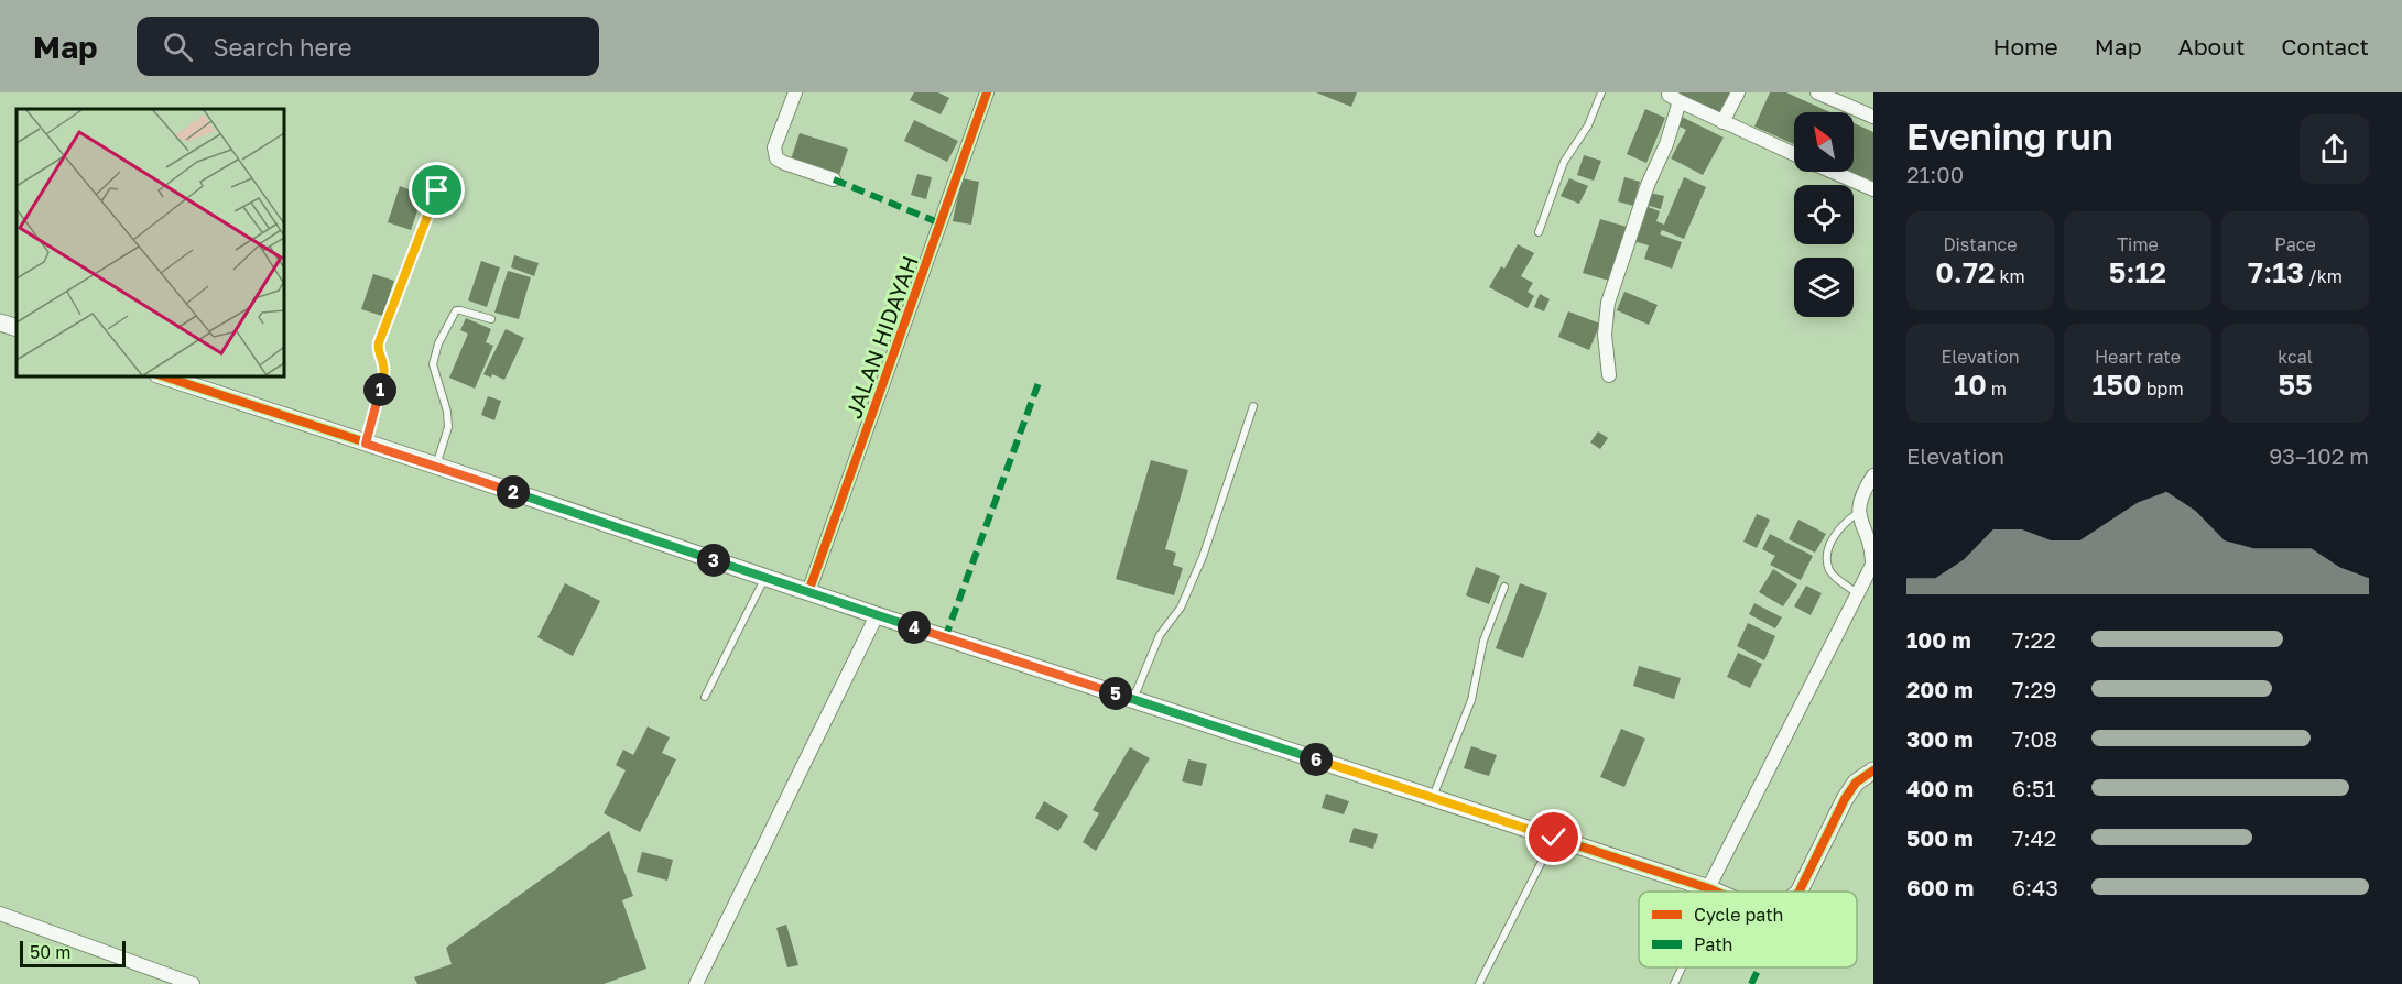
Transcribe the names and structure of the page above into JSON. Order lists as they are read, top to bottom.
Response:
{
  "streets": {
    "street": ["JALAN HIDAYAH"]
  },
  "legend": ["Cycle path", "Path"],
  "scale_bar": "50 m",
  "north": "top left",
  "page": {
    "header": "Map",
    "search": "Search here",
    "nav": [
      "Home",
      "Map",
      "About",
      "Contact"
    ],
    "heading": ["Evening run", "21:00"],
    "stats": [
      ["Distance", "0.72 km"],
      ["Time", "5:12"],
      ["Pace", "7:13 /km"],
      ["Elevation", "10 m"],
      ["Heart rate", "150 bpm"],
      ["kcal", "55"]
    ],
    "pins": [
      "1",
      "2",
      "3",
      "4",
      "5",
      "6"
    ],
    "chart": ["Elevation", "93–102 m"],
    "list": [
      {
        "name": "100 m",
        "note": "7:22"
      },
      {
        "name": "200 m",
        "note": "7:29"
      },
      {
        "name": "300 m",
        "note": "7:08"
      },
      {
        "name": "400 m",
        "note": "6:51"
      },
      {
        "name": "500 m",
        "note": "7:42"
      },
      {
        "name": "600 m",
        "note": "6:43"
      }
    ],
    "scale": "50 m"
  }
}
